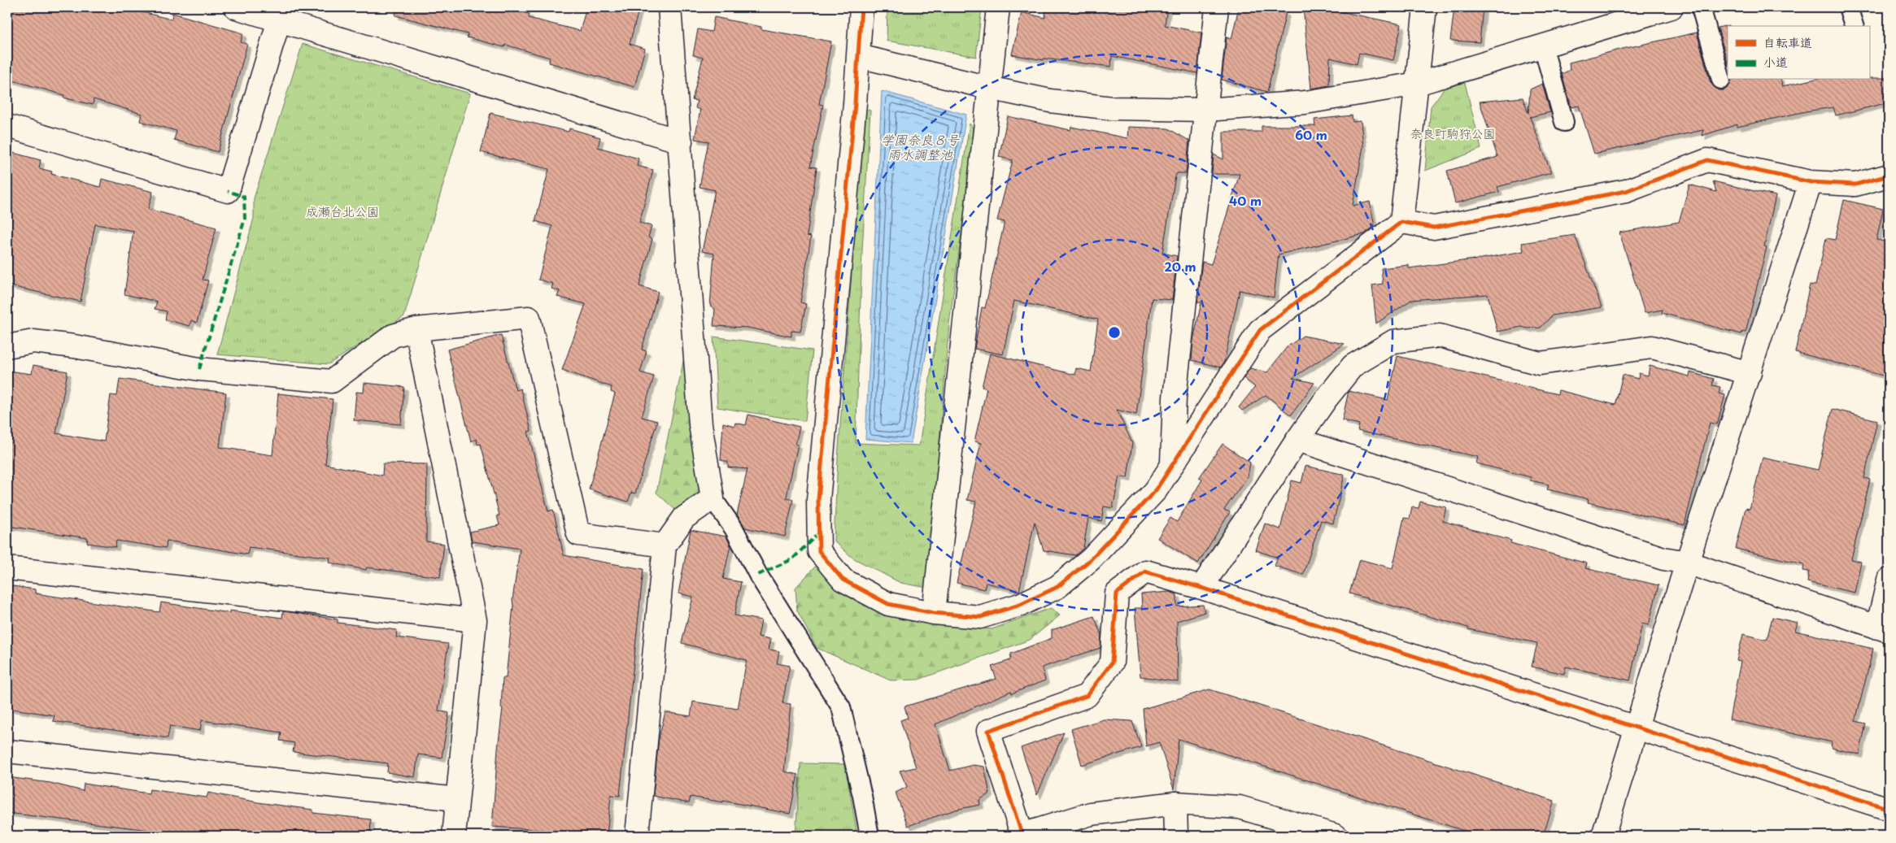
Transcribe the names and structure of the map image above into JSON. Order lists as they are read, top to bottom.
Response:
{
  "water": ["学園奈良８号 雨水調整池"],
  "parks": ["奈良町駒狩公園", "成瀬台北公園"],
  "legend": ["自転車道", "小道"],
  "rings": ["60 m", "40 m", "20 m"]
}
